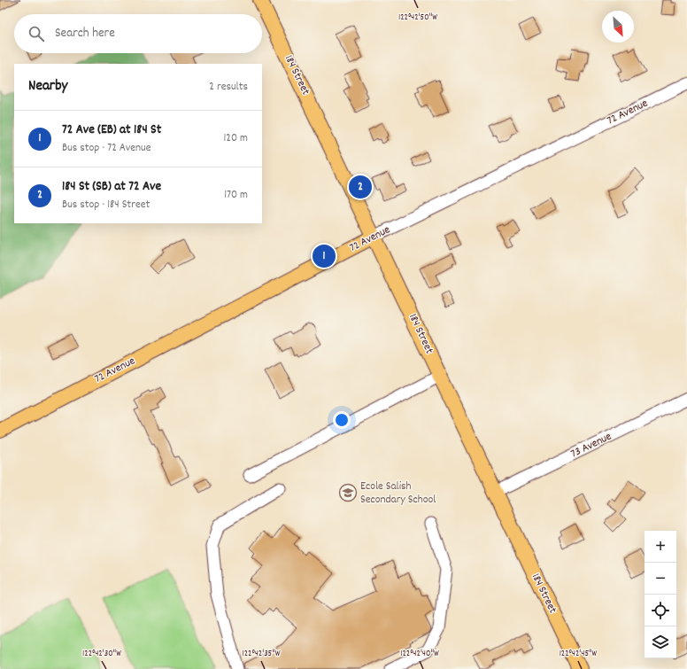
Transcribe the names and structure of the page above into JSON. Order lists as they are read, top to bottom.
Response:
{
  "streets": {
    "main road": ["184 Street", "72 Avenue"],
    "street": ["73 Avenue"]
  },
  "crossings": [
    ["184 Street", "72 Avenue"],
    ["184 Street", "73 Avenue"]
  ],
  "places": {
    "school or university": ["Ecole Salish Secondary School"]
  },
  "north": "bottom right",
  "page": {
    "search": "Search here",
    "heading": ["Nearby", "2 results"],
    "list": [
      {
        "mark": "1",
        "name": "72 Ave (EB) at 184 St",
        "note": "Bus stop · 72 Avenue",
        "value": "120 m"
      },
      {
        "mark": "2",
        "name": "184 St (SB) at 72 Ave",
        "note": "Bus stop · 184 Street",
        "value": "170 m"
      }
    ],
    "pins": ["2", "1"],
    "map_buttons": ["+", "−"]
  },
  "coordinates": [
    "122°42'50\"W",
    "122°42'30\"W",
    "122°42'35\"W",
    "122°42'40\"W",
    "122°42'45\"W"
  ]
}
